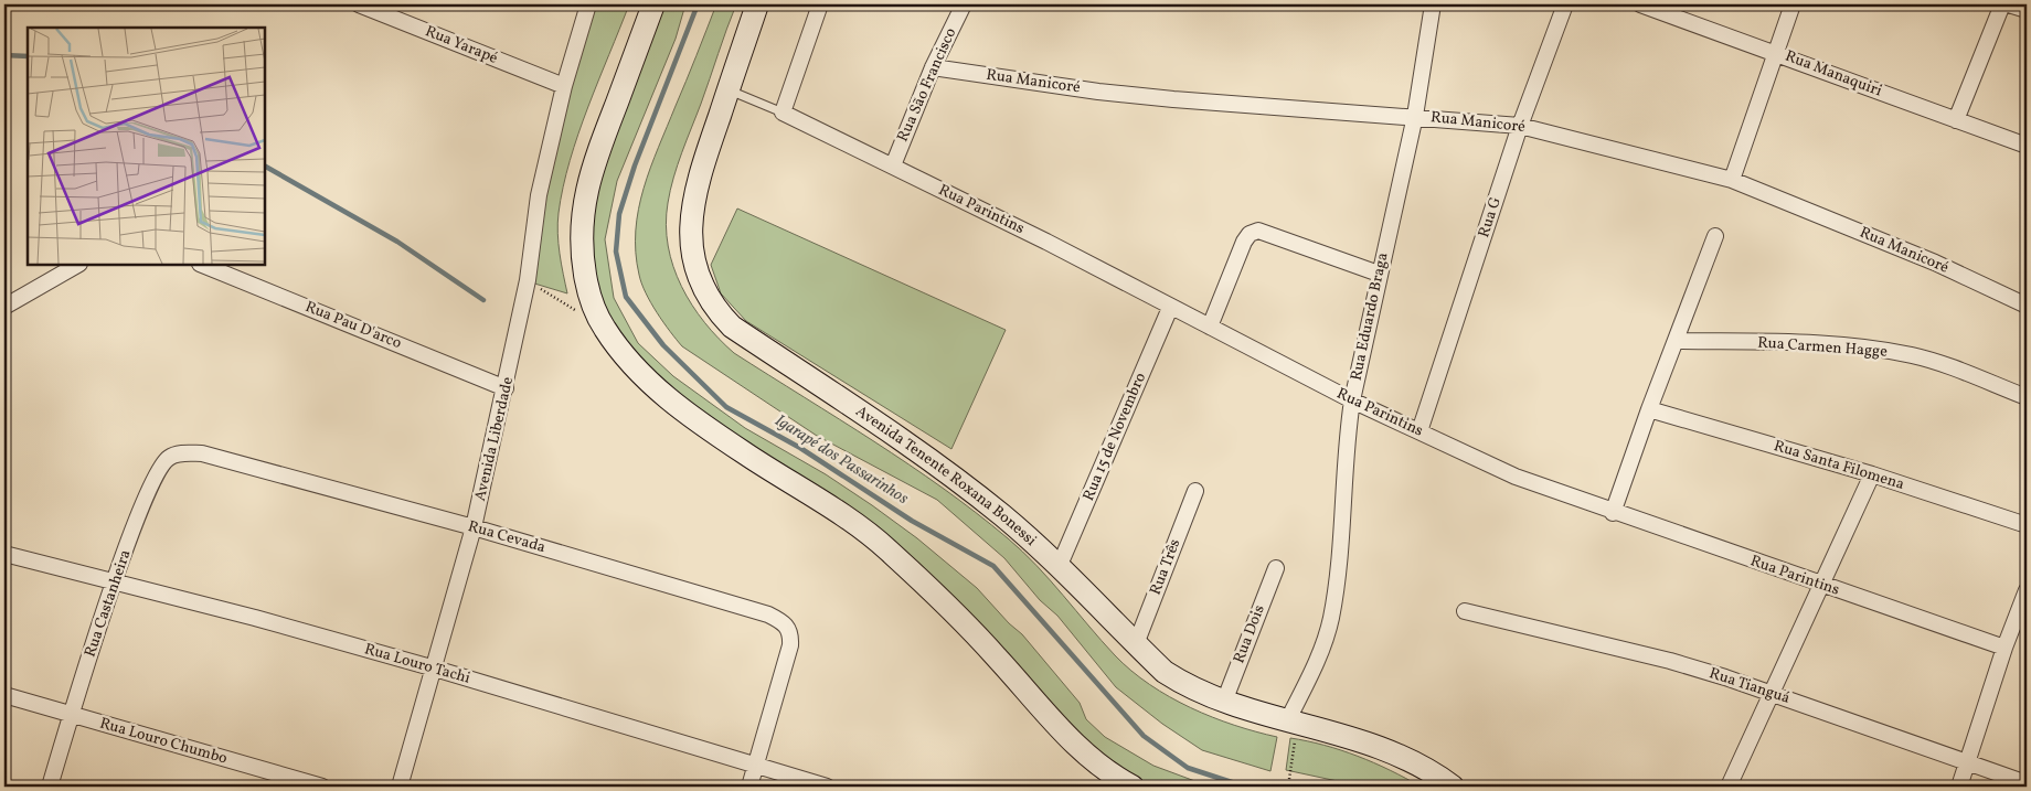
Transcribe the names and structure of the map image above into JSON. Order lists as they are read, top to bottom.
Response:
{
  "streets": {
    "street": [
      "Rua Yarapé",
      "Rua Manaquiri",
      "Rua Manicoré",
      "Rua São Francisco",
      "Rua Parintins",
      "Rua G",
      "Rua Eduardo Braga",
      "Rua Pau D'arco",
      "Rua Carmen Hagge",
      "Rua 15 de Novembro",
      "Avenida Liberdade",
      "Rua Santa Filomena",
      "Avenida Tenente Roxana Bonessi",
      "Rua Cevada",
      "Rua Três",
      "Rua Castanheira",
      "Rua Dois",
      "Rua Louro Tachi",
      "Rua Tianguá",
      "Rua Louro Chumbo"
    ]
  },
  "crossings": [
    ["Rua Yarapé", "Avenida Liberdade"],
    ["Rua Manicoré", "Rua São Francisco"],
    ["Rua Manicoré", "Rua G"],
    ["Rua Manicoré", "Rua Eduardo Braga"],
    ["Rua São Francisco", "Rua Parintins"],
    ["Rua Parintins", "Rua G"],
    ["Rua Parintins", "Rua Eduardo Braga"],
    ["Rua Parintins", "Rua 15 de Novembro"],
    ["Rua Eduardo Braga", "Avenida Tenente Roxana Bonessi"],
    ["Rua Pau D'arco", "Avenida Liberdade"],
    ["Rua 15 de Novembro", "Avenida Tenente Roxana Bonessi"],
    ["Avenida Liberdade", "Rua Cevada"],
    ["Avenida Liberdade", "Rua Louro Tachi"],
    ["Avenida Tenente Roxana Bonessi", "Rua Três"],
    ["Avenida Tenente Roxana Bonessi", "Rua Dois"],
    ["Rua Cevada", "Rua Castanheira"],
    ["Rua Cevada", "Rua Louro Tachi"],
    ["Rua Castanheira", "Rua Louro Tachi"],
    ["Rua Castanheira", "Rua Louro Chumbo"]
  ],
  "water": ["Igarapé dos Passarinhos"]
}
